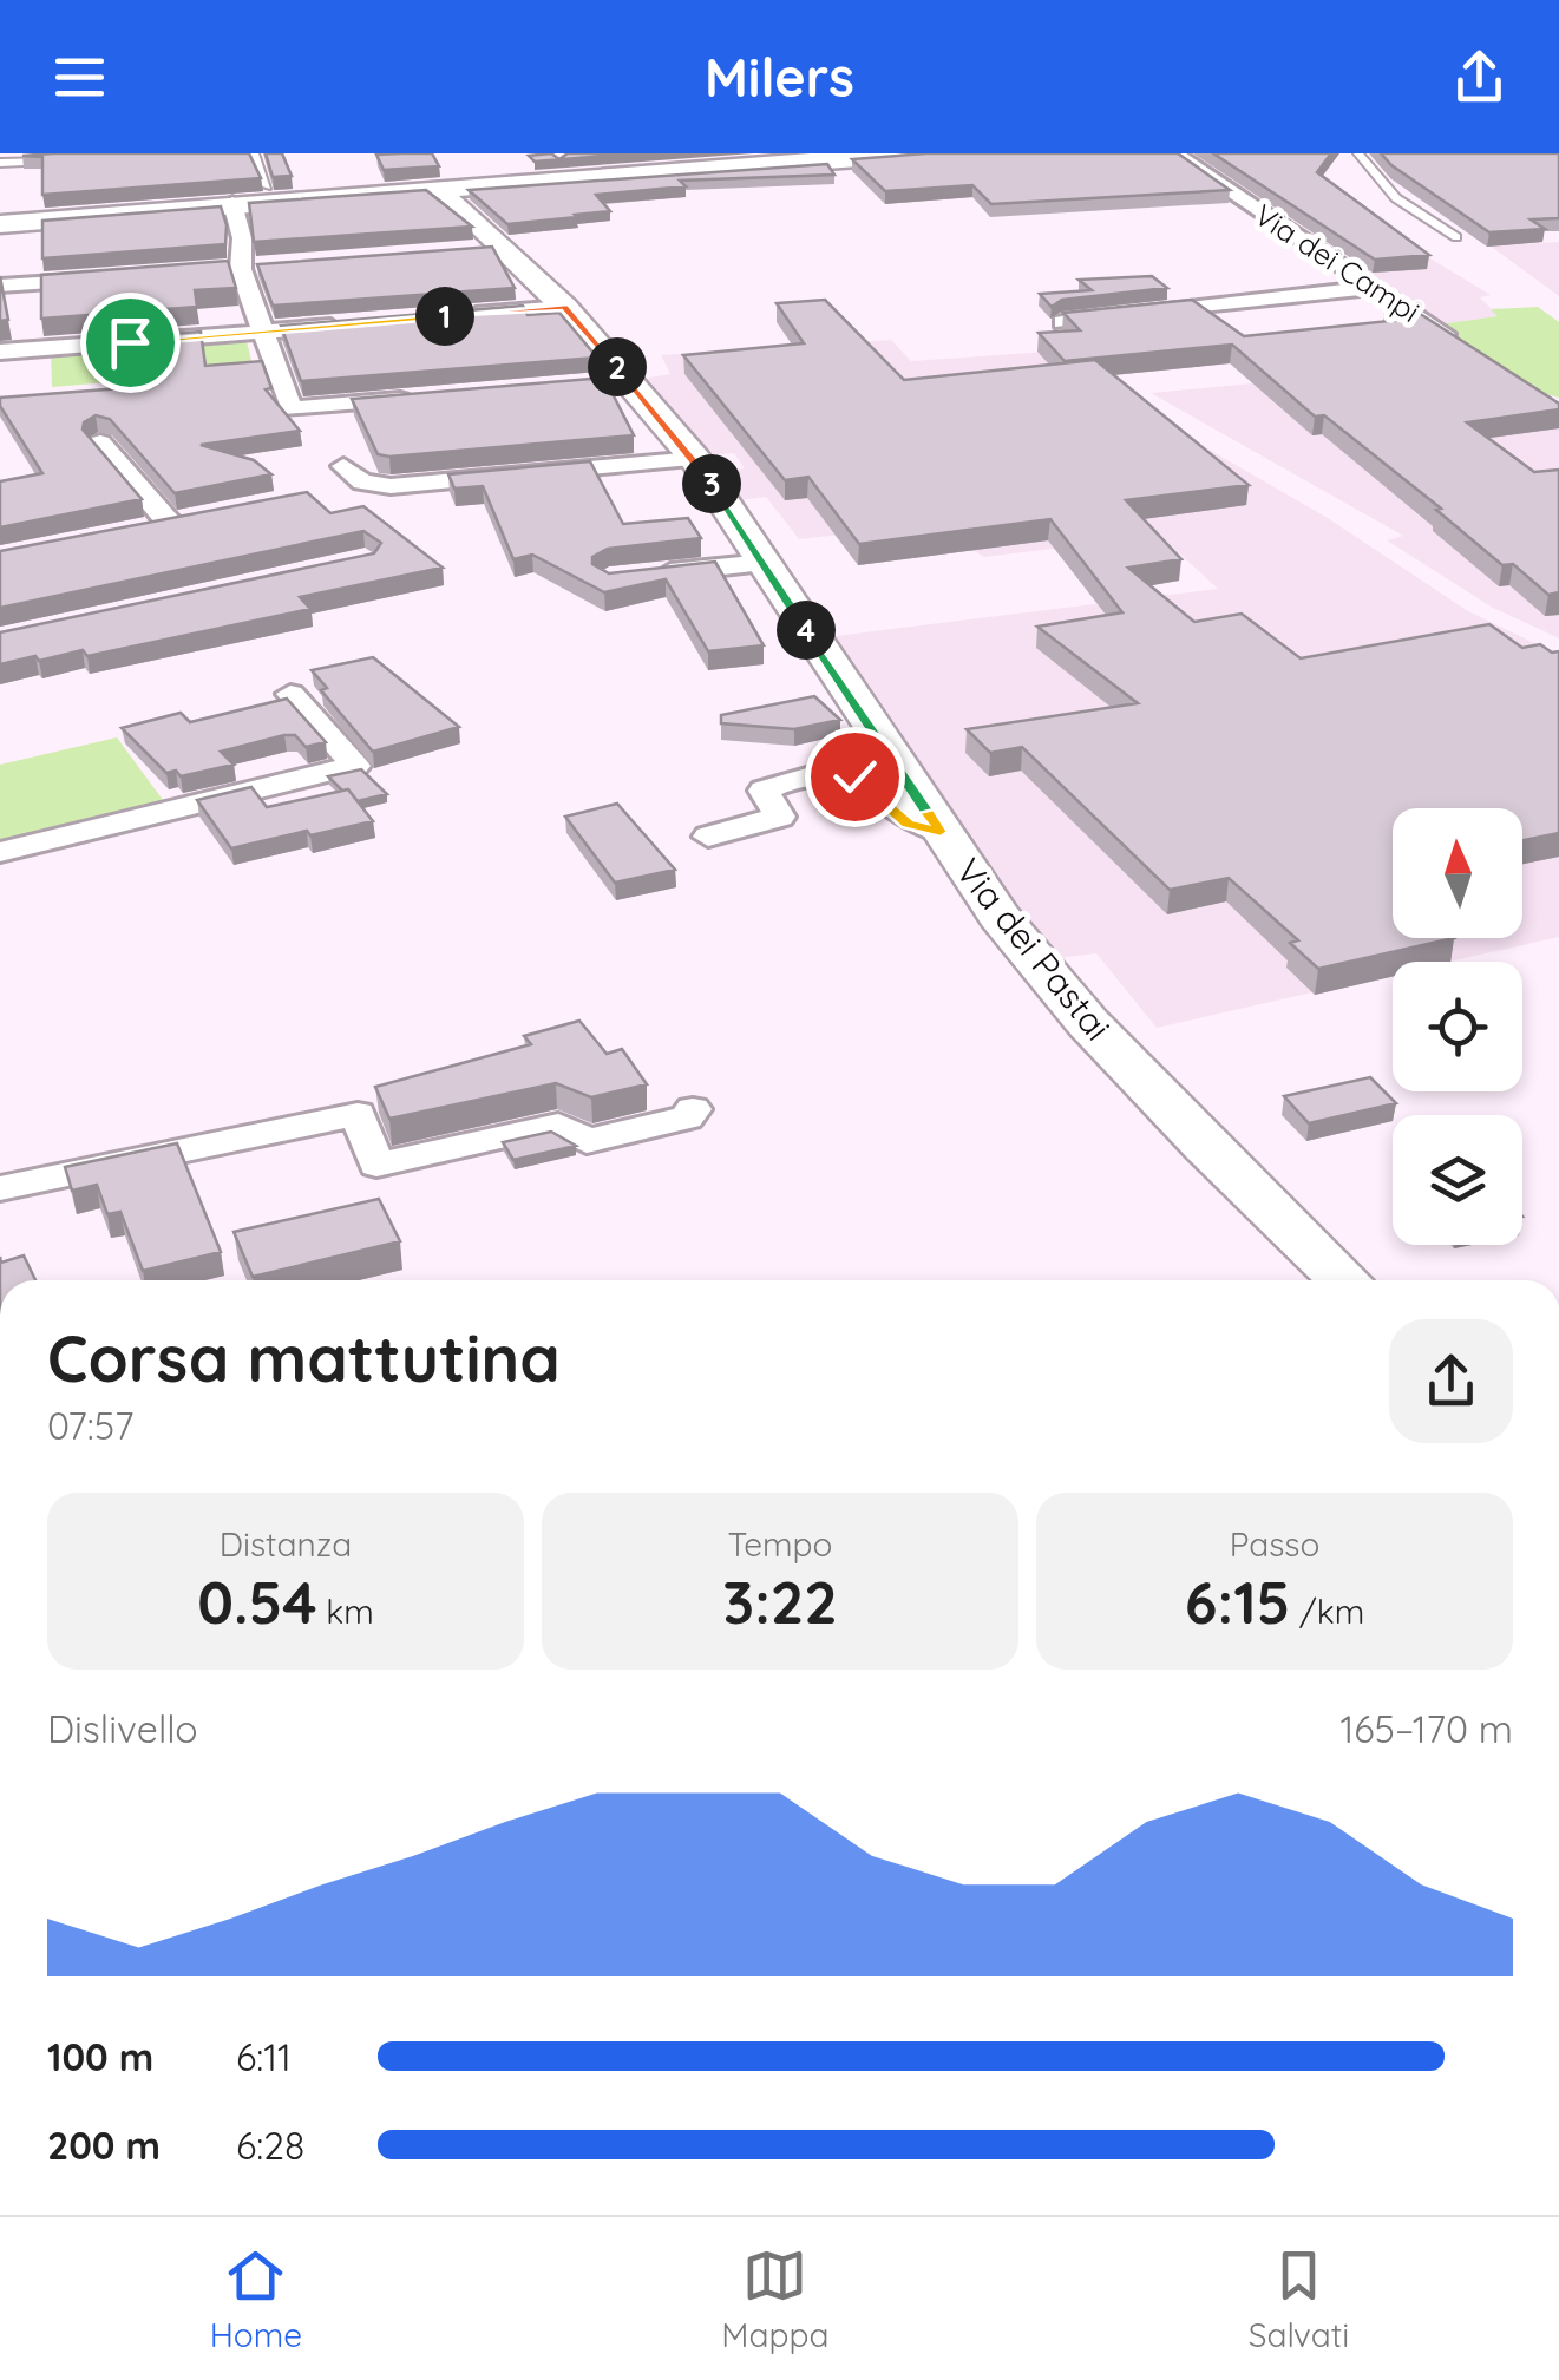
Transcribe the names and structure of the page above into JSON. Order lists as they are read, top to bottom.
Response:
{
  "streets": {
    "street": ["Via dei Campi", "Via dei Pastai"]
  },
  "north": "top",
  "page": {
    "header": "Milers",
    "pins": [
      "1",
      "2",
      "3",
      "4"
    ],
    "heading": ["Corsa mattutina", "07:57"],
    "stats": [
      ["Distanza", "0.54 km"],
      ["Tempo", "3:22"],
      ["Passo", "6:15 /km"]
    ],
    "chart": ["Dislivello", "165–170 m"],
    "list": [
      {
        "name": "100 m",
        "note": "6:11"
      },
      {
        "name": "200 m",
        "note": "6:28"
      }
    ],
    "tabs": ["Home", "Mappa", "Salvati"]
  }
}
